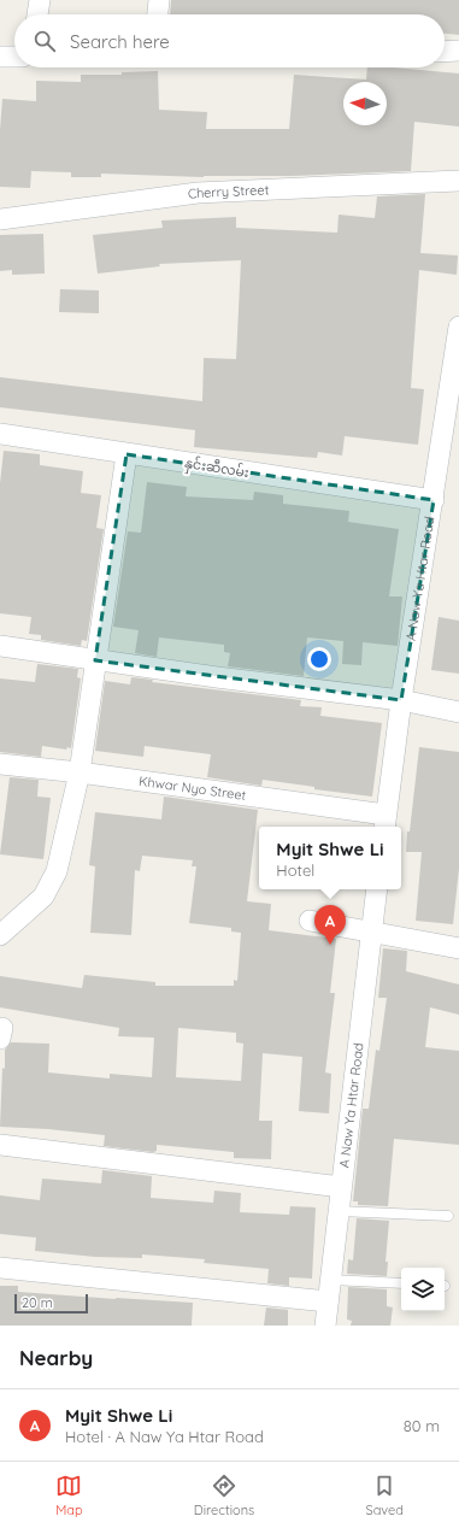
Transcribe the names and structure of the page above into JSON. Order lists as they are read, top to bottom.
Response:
{
  "streets": {
    "street": [
      "Cherry Street",
      "နှင်းဆီလမ်း",
      "A Naw Ya Htar Road",
      "Khwar Nyo Street"
    ]
  },
  "crossings": [
    ["နှင်းဆီလမ်း", "A Naw Ya Htar Road"],
    ["A Naw Ya Htar Road", "Khwar Nyo Street"]
  ],
  "scale_bar": "20 m",
  "north": "left",
  "page": {
    "search": "Search here",
    "popup": ["Myit Shwe Li", "Hotel"],
    "pins": "A",
    "scale": "20 m",
    "heading": "Nearby",
    "list": [
      {
        "mark": "A",
        "name": "Myit Shwe Li",
        "note": "Hotel · A Naw Ya Htar Road",
        "value": "80 m"
      }
    ],
    "nav": ["Map", "Directions", "Saved"]
  }
}
